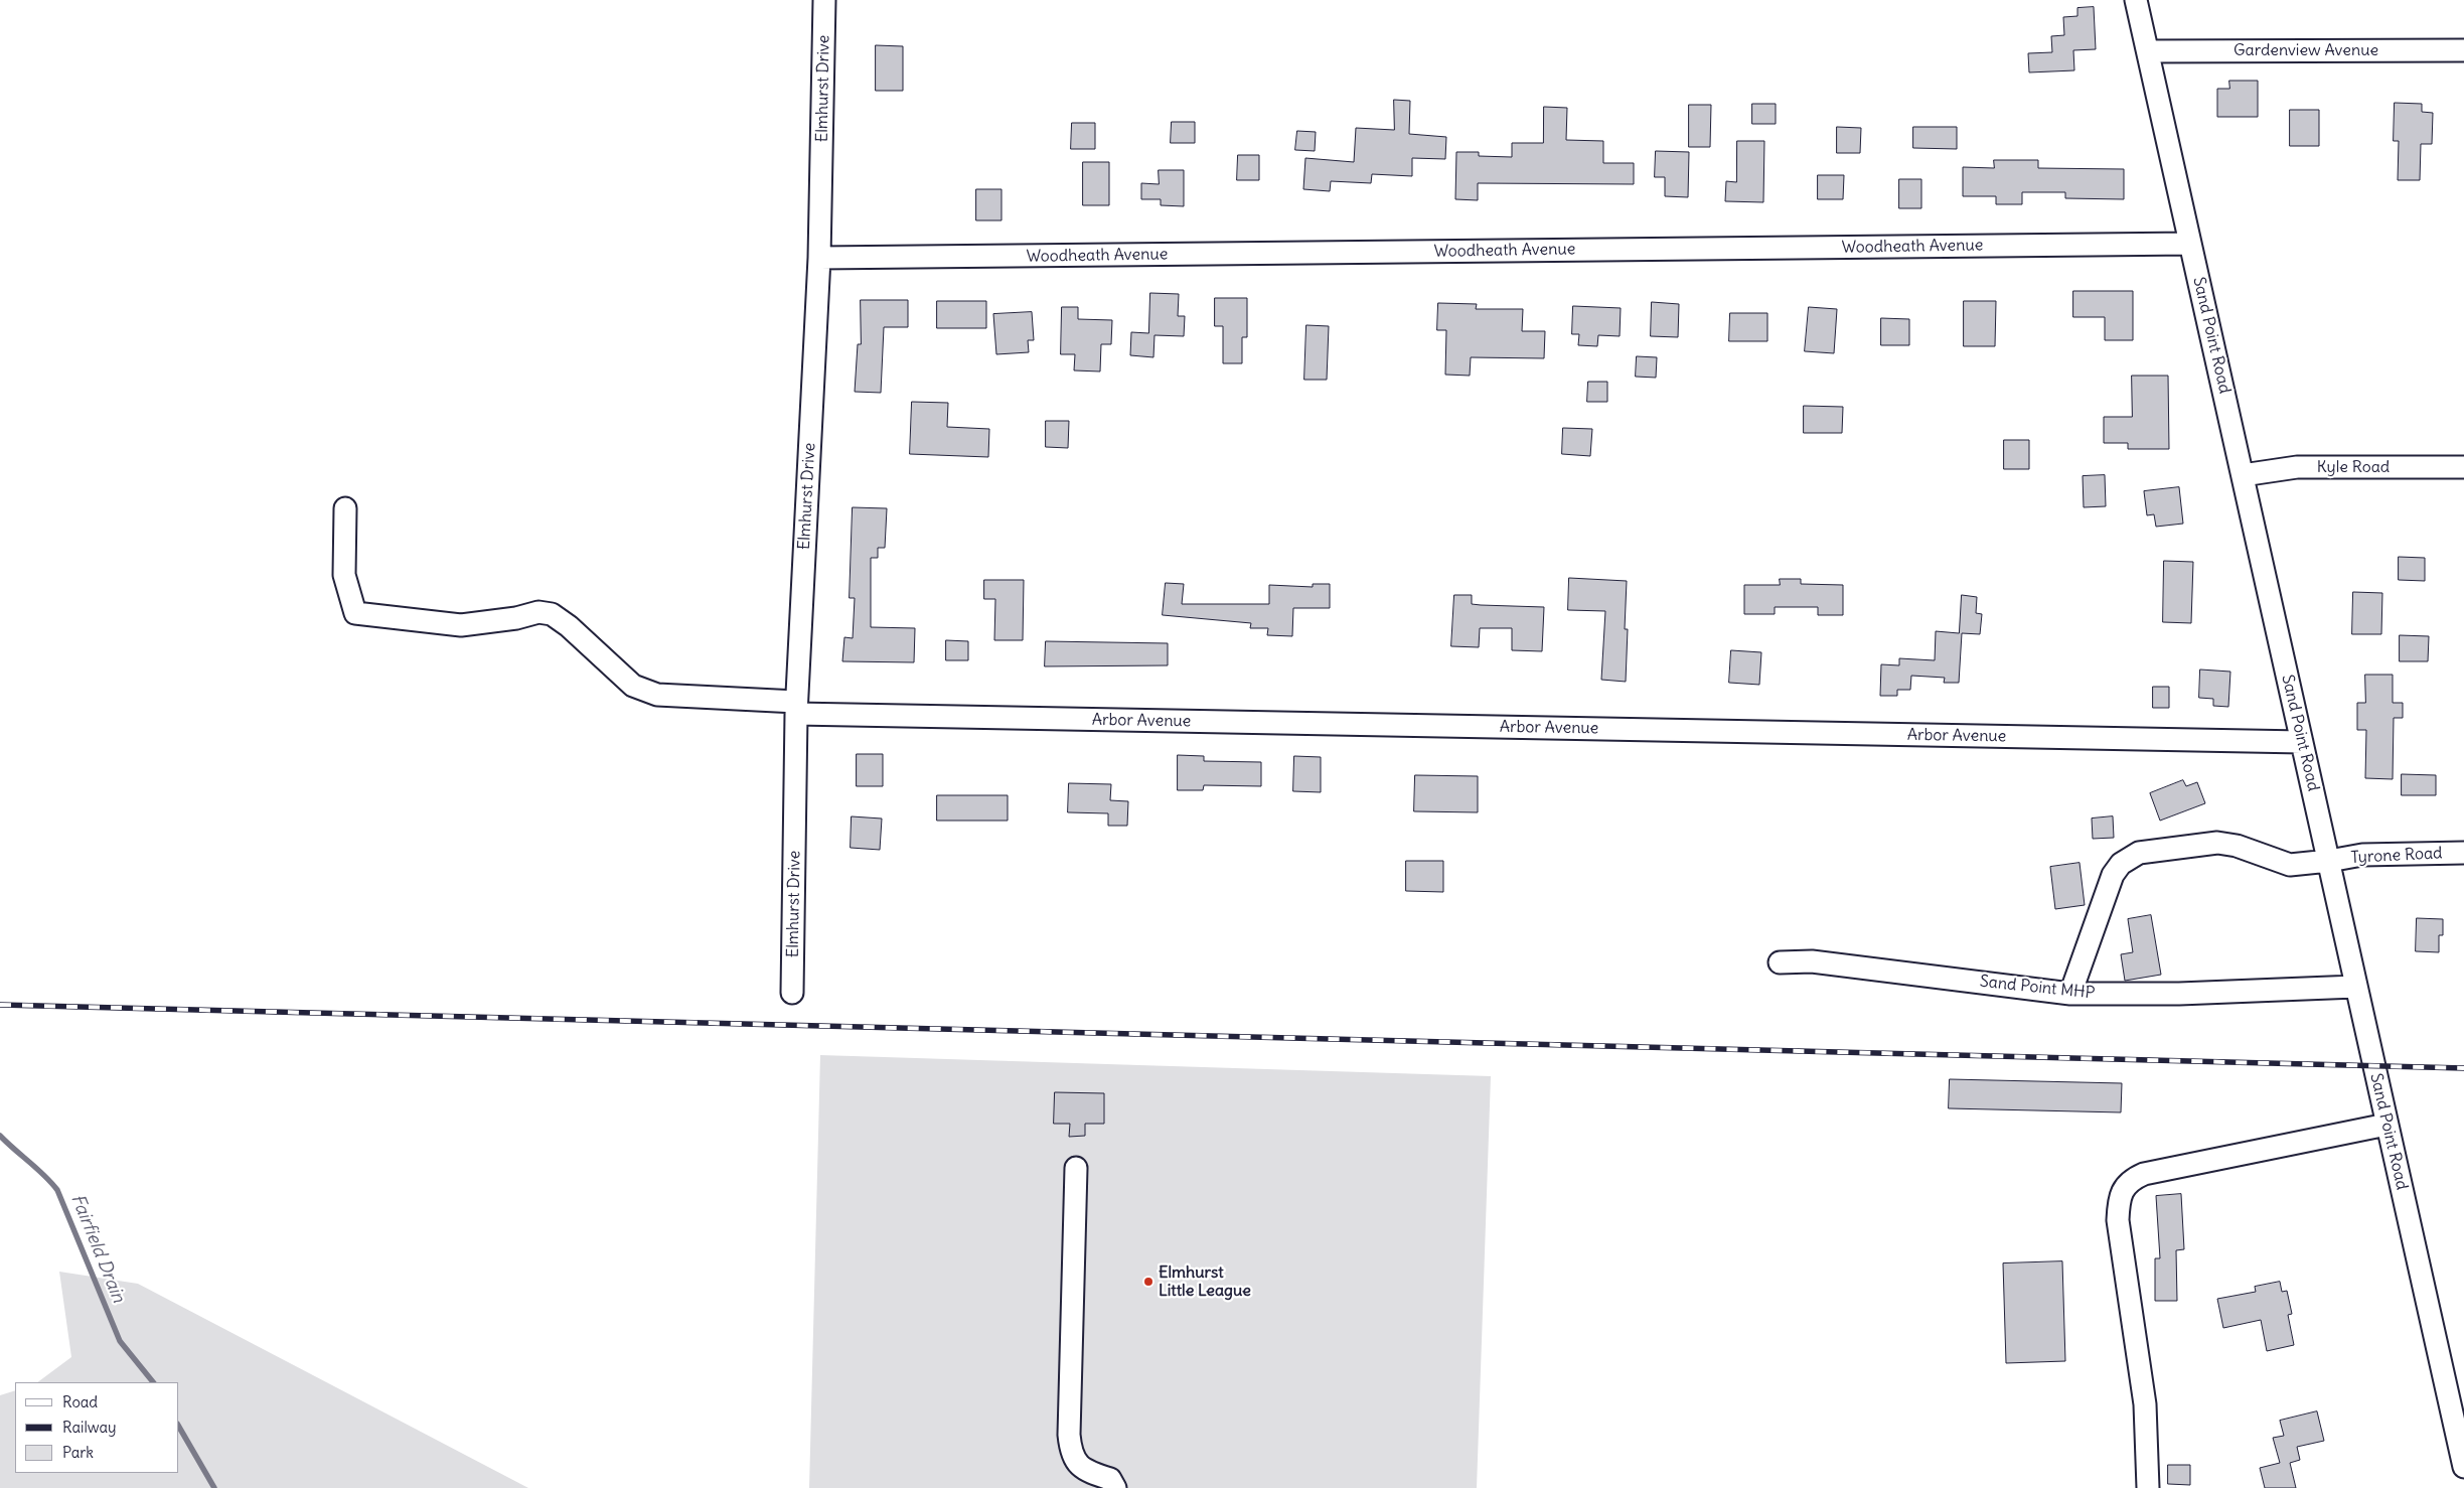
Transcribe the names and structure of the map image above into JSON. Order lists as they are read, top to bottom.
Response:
{
  "streets": {
    "street": [
      "Gardenview Avenue",
      "Elmhurst Drive",
      "Woodheath Avenue",
      "Sand Point Road",
      "Kyle Road",
      "Arbor Avenue",
      "Tyrone Road",
      "Sand Point MHP"
    ]
  },
  "crossings": [
    ["Gardenview Avenue", "Sand Point Road"],
    ["Elmhurst Drive", "Woodheath Avenue"],
    ["Elmhurst Drive", "Arbor Avenue"],
    ["Woodheath Avenue", "Sand Point Road"],
    ["Sand Point Road", "Kyle Road"],
    ["Sand Point Road", "Arbor Avenue"],
    ["Sand Point Road", "Tyrone Road"],
    ["Sand Point Road", "Sand Point MHP"],
    ["Tyrone Road", "Sand Point MHP"]
  ],
  "water": ["Fairfield Drain"],
  "places": ["Elmhurst Little League"],
  "legend": ["Road", "Railway", "Park"]
}
